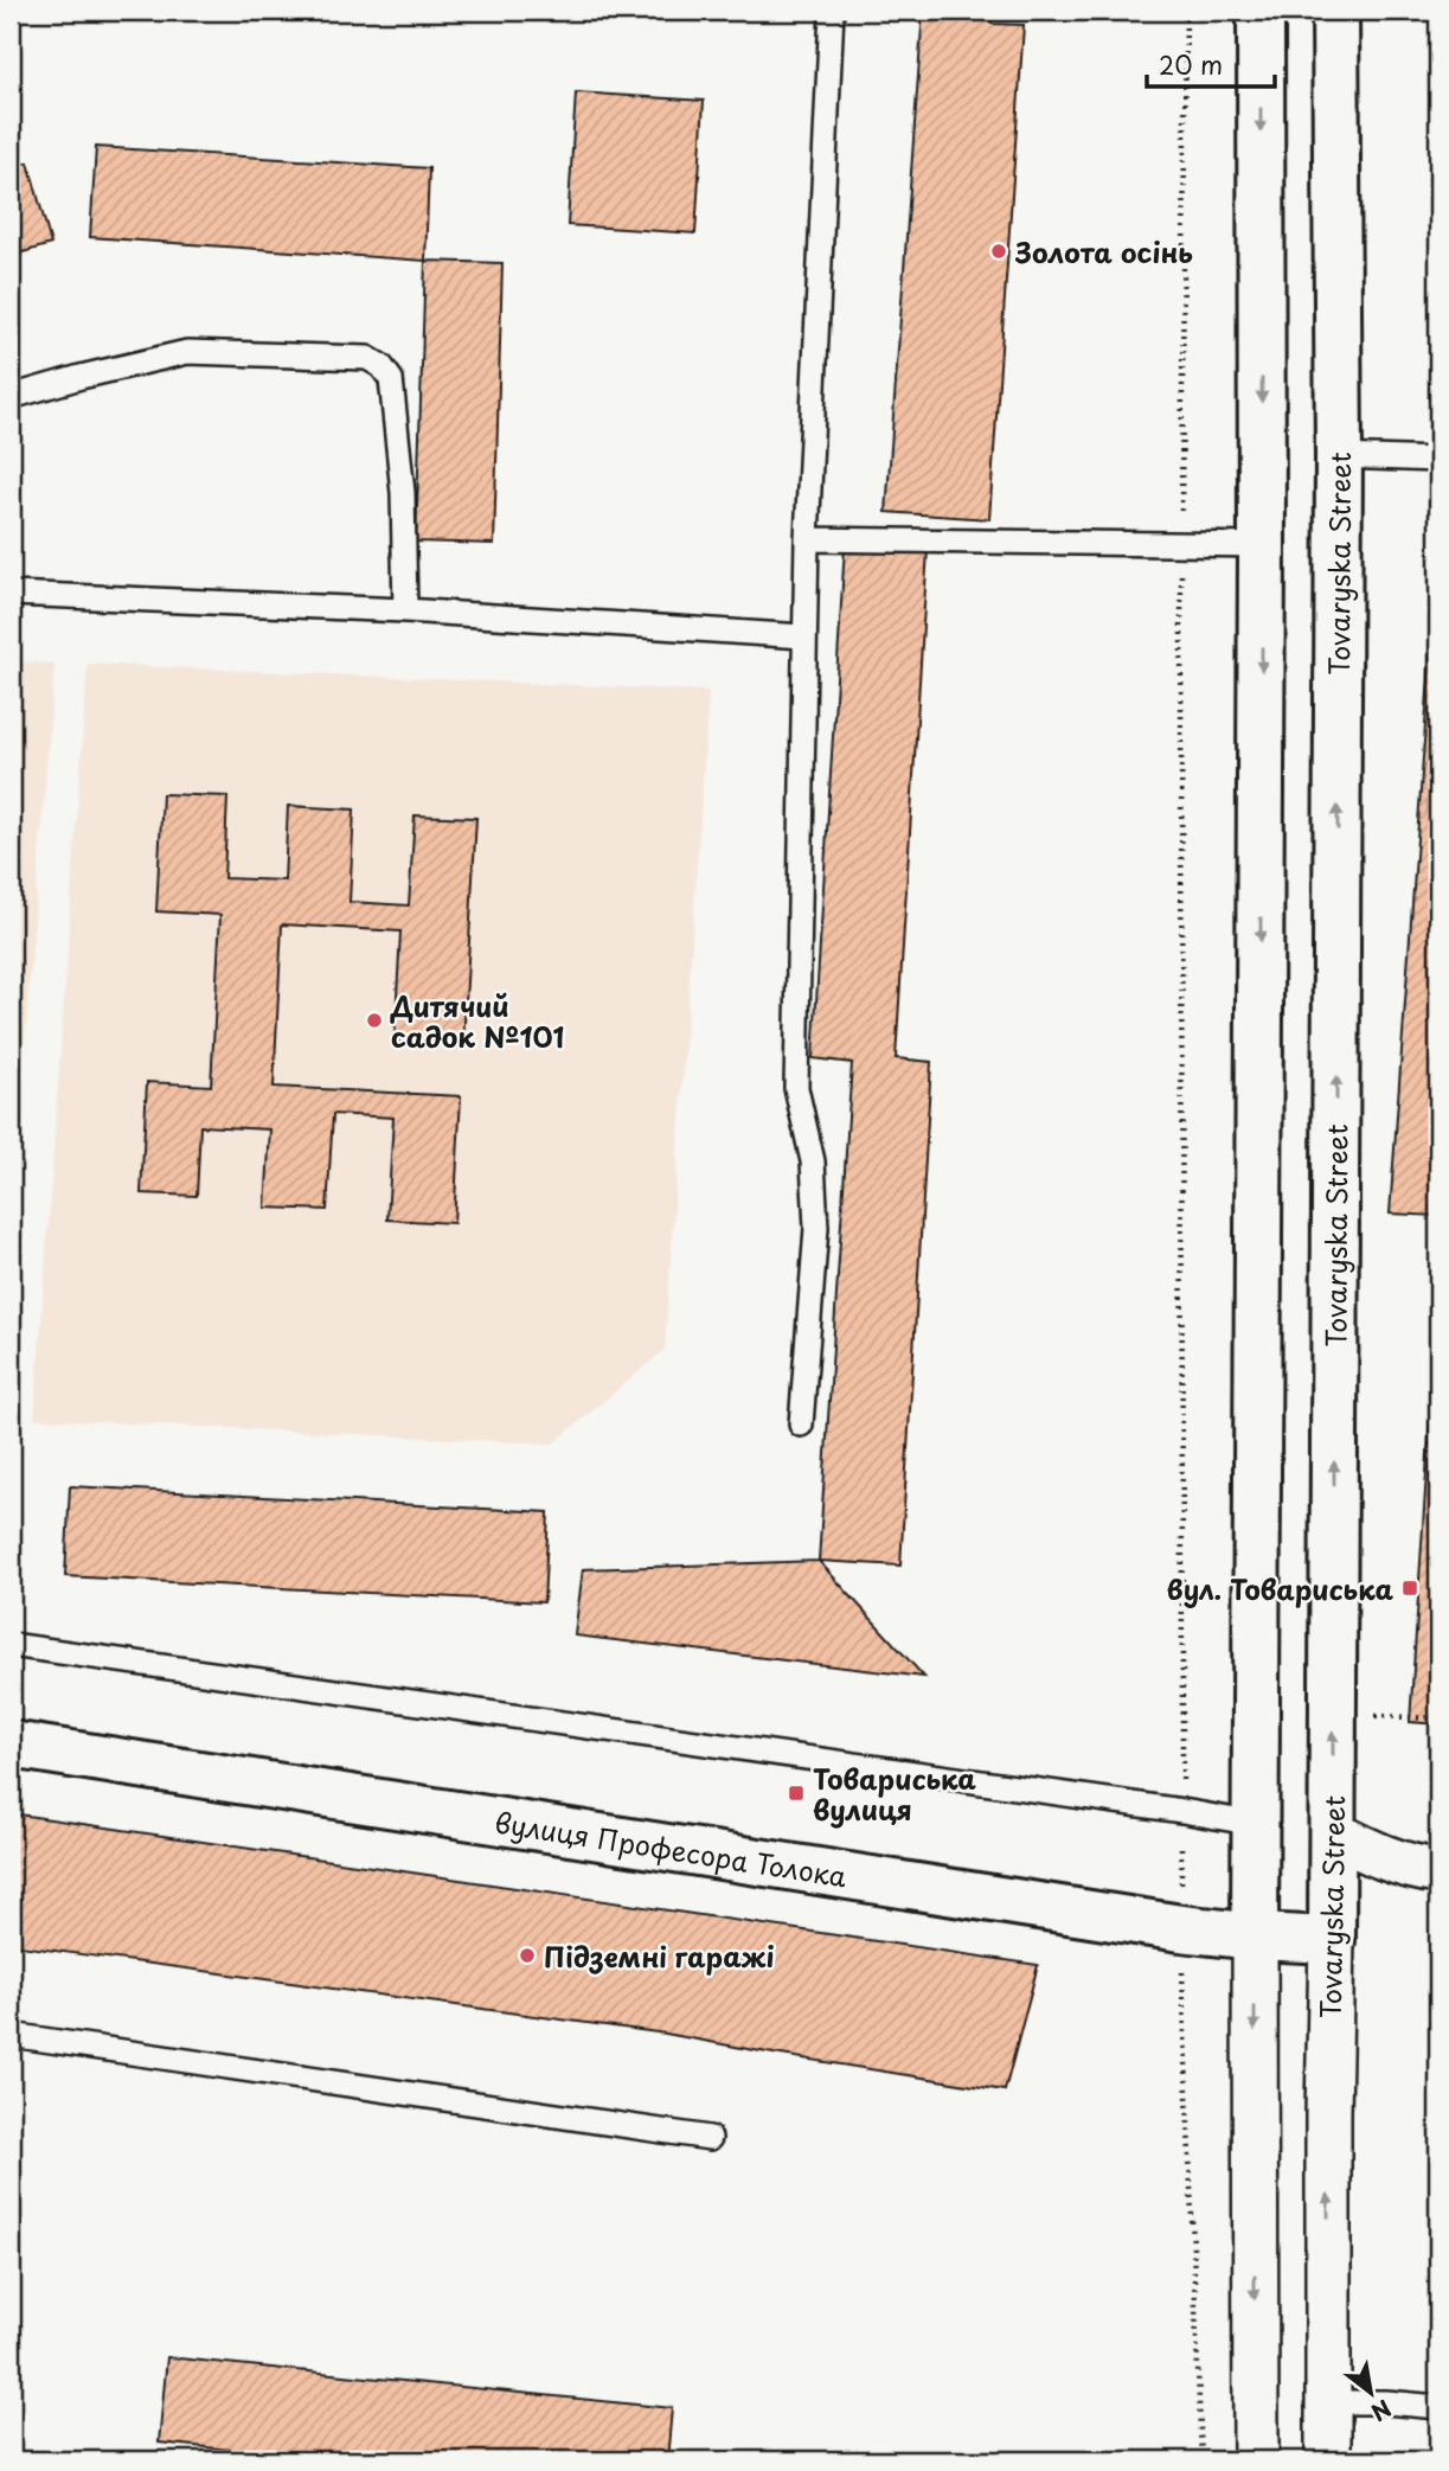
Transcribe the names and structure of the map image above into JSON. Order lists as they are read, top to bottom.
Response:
{
  "streets": {
    "street": ["Tovaryska Street", "вулиця Професора Толока"]
  },
  "crossings": [
    ["Tovaryska Street", "вулиця Професора Толока"]
  ],
  "places": {
    "other": ["Золота осінь", "Дитячий садок №101", "Підземні гаражі"],
    "transit": ["вул. Товариська", "Товариська вулиця"]
  },
  "scale_bar": "20 m",
  "north": "bottom right"
}
